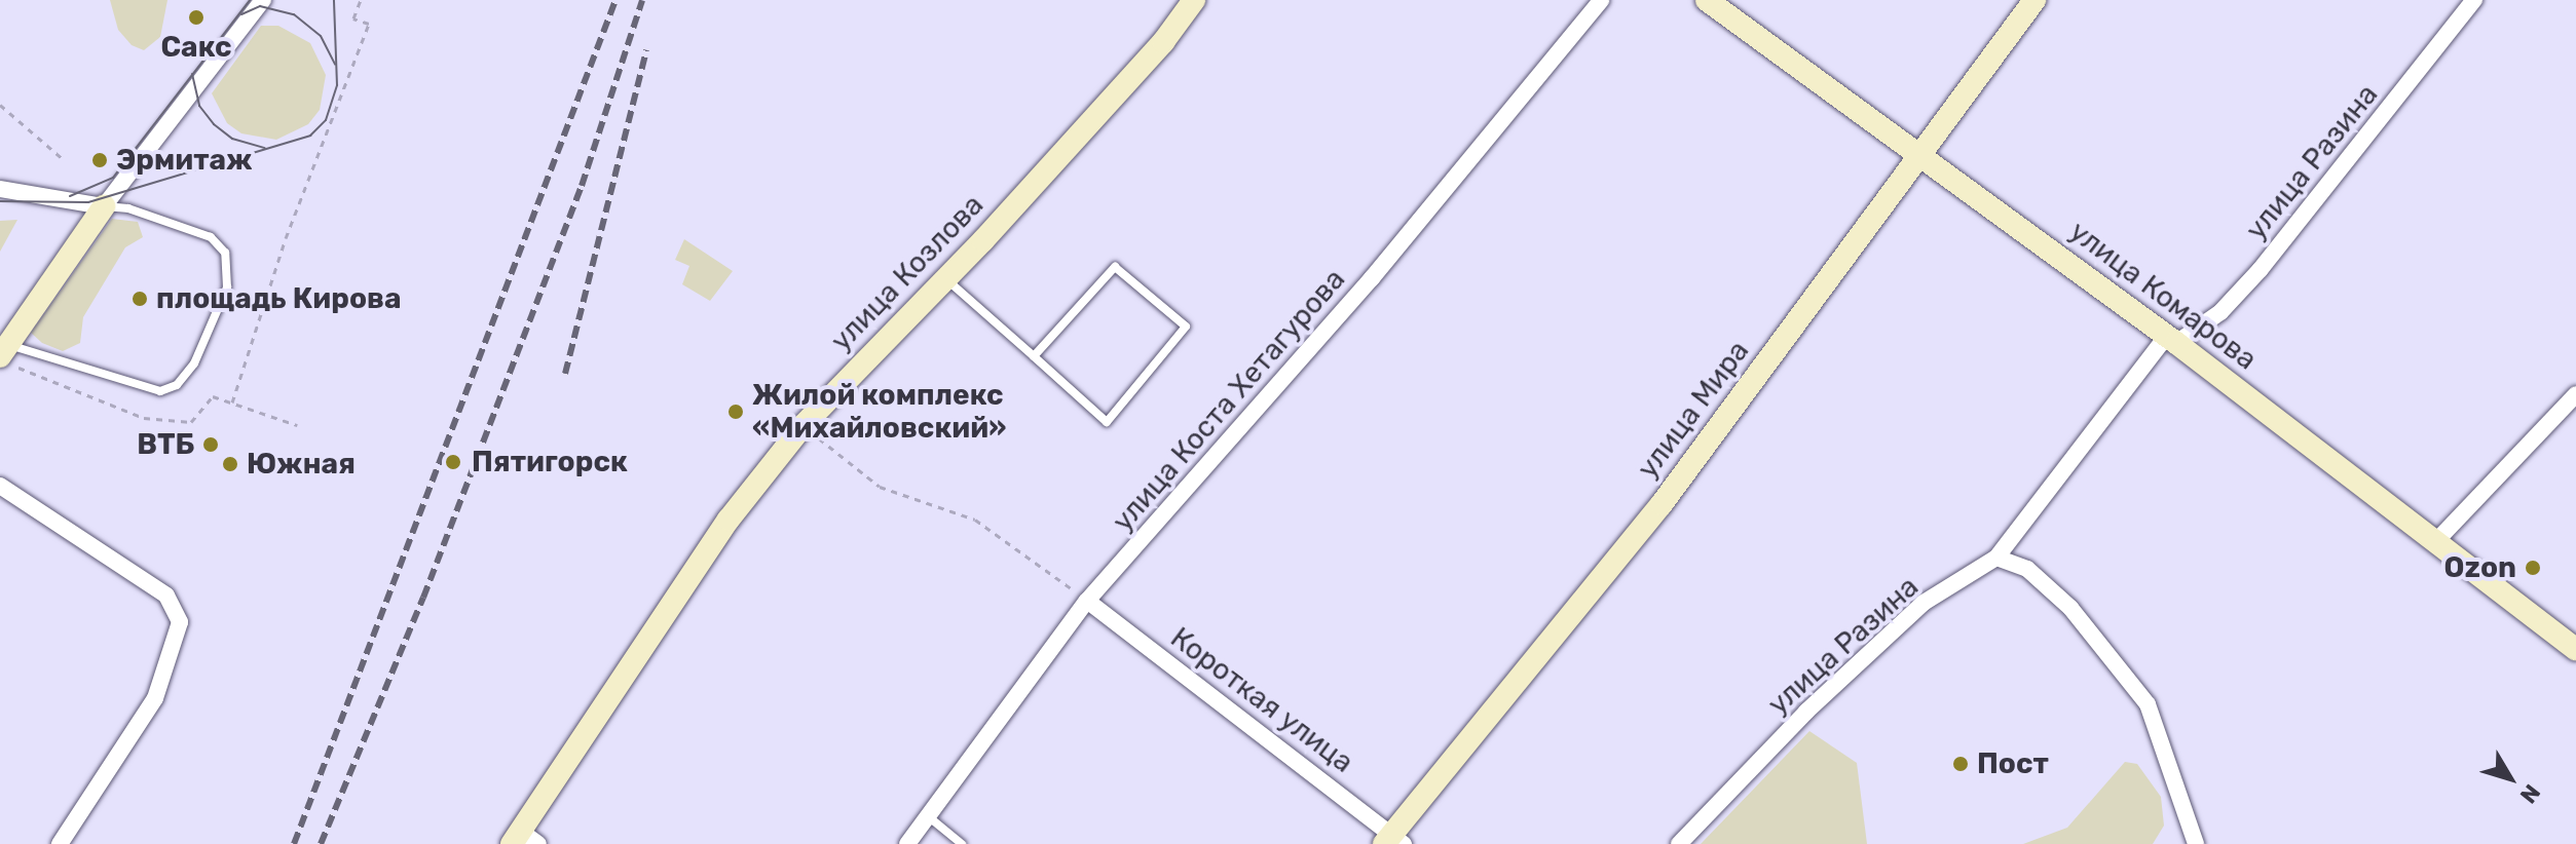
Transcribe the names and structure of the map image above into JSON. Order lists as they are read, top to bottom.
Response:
{
  "streets": {
    "main road": ["улица Козлова", "улица Комарова", "улица Мира"],
    "street": ["улица Разина", "улица Коста Хетагурова", "Короткая улица"]
  },
  "crossings": [
    ["улица Разина", "улица Комарова"],
    ["улица Комарова", "улица Мира"],
    ["улица Коста Хетагурова", "Короткая улица"],
    ["улица Мира", "Короткая улица"]
  ],
  "places": [
    "Сакс",
    "Эрмитаж",
    "площадь Кирова",
    "Жилой комплекс «Михайловский»",
    "ВТБ",
    "Пятигорск",
    "Южная",
    "Ozon",
    "Пост"
  ],
  "north": "bottom right"
}
